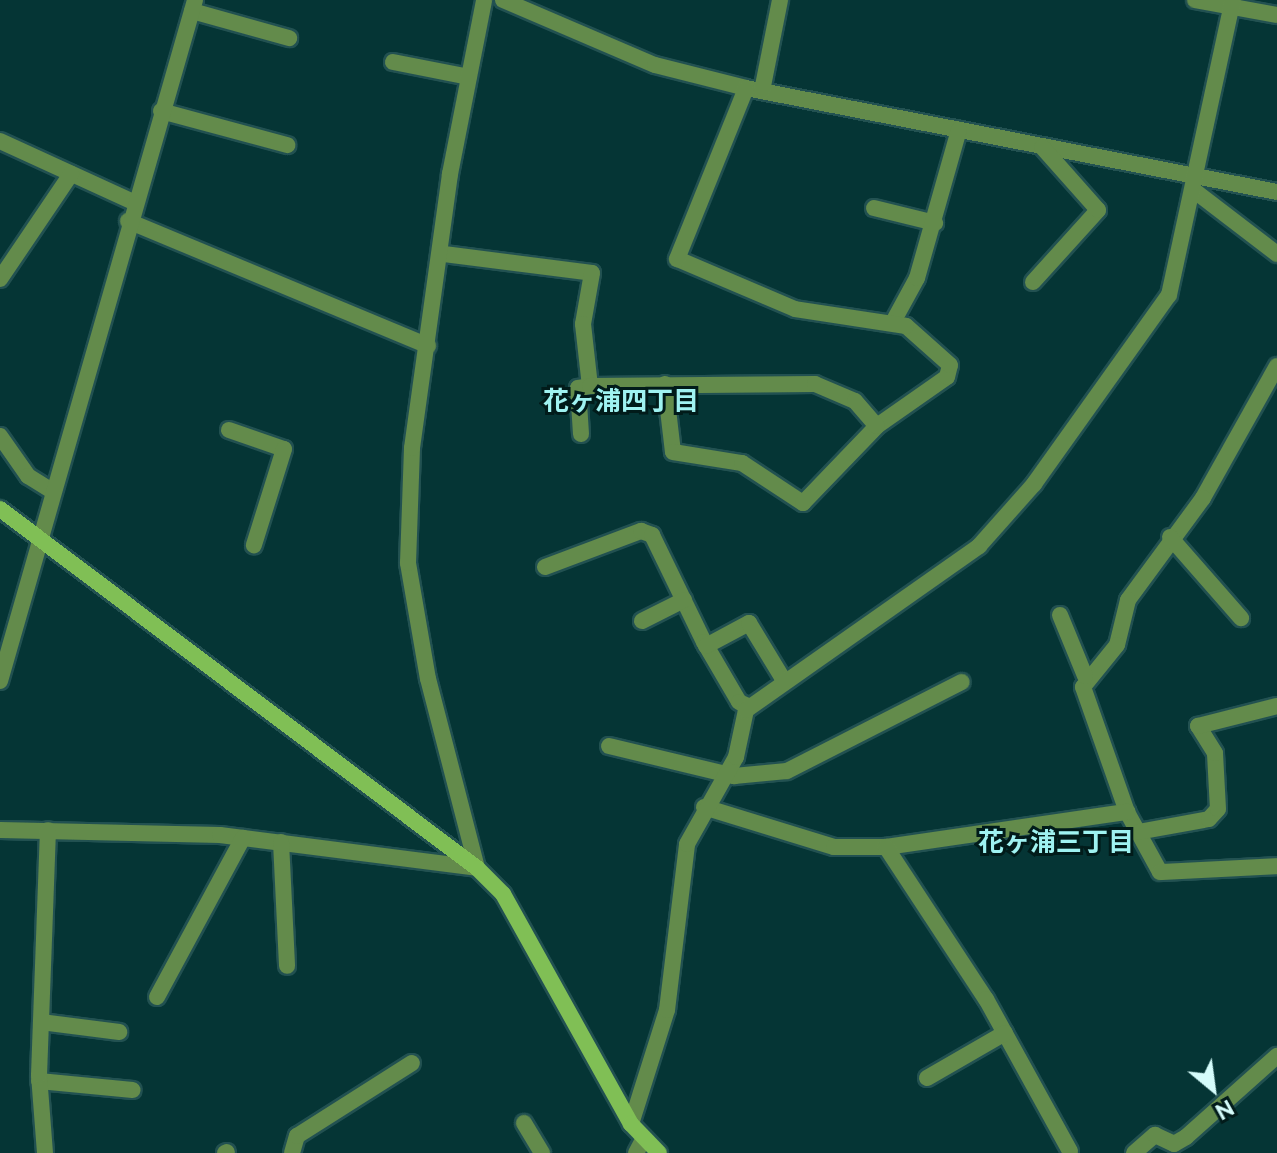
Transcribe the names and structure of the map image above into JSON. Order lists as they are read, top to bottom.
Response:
{
  "districts": ["花ヶ浦四丁目", "花ヶ浦三丁目"],
  "north": "bottom right"
}
